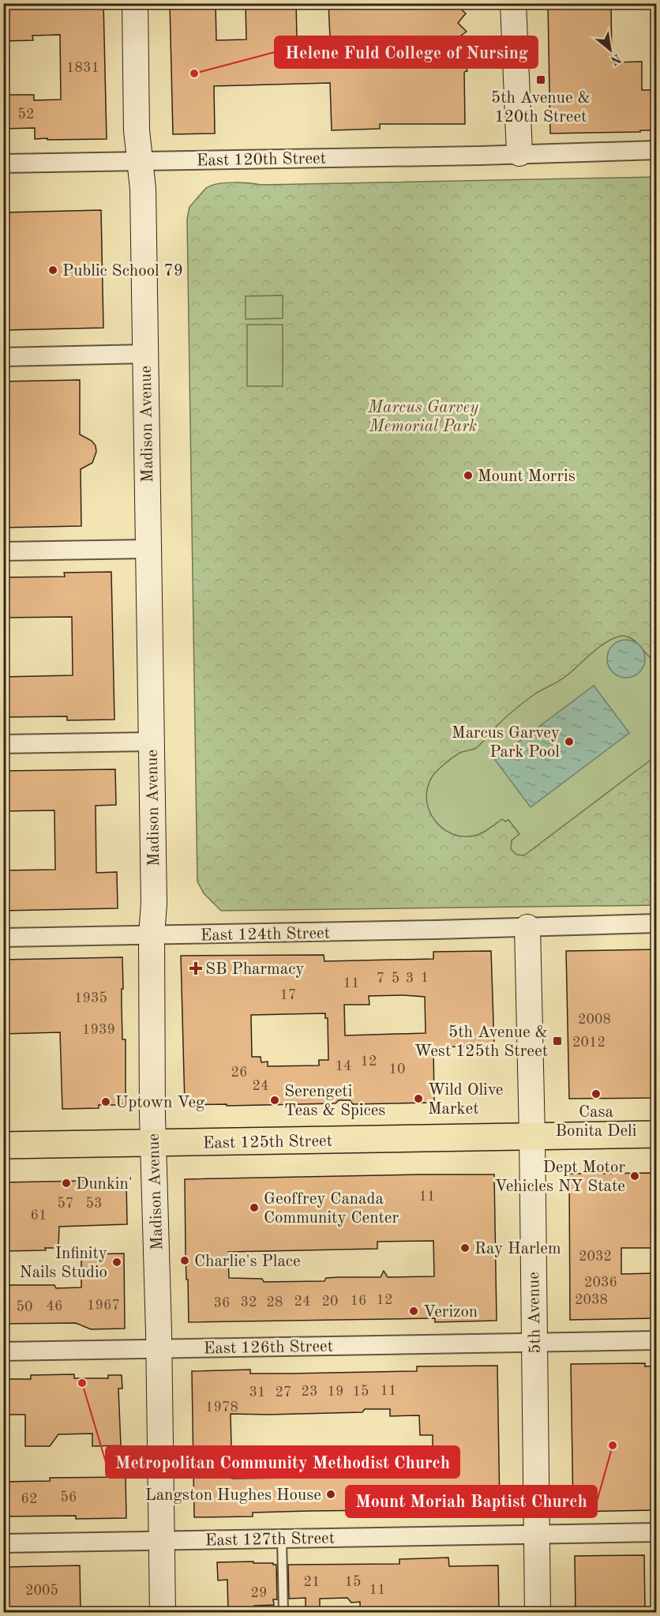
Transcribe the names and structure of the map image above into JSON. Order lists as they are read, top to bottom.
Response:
{
  "streets": {
    "main road": ["Madison Avenue", "East 125th Street", "5th Avenue"],
    "street": [
      "East 120th Street",
      "East 124th Street",
      "East 126th Street",
      "East 127th Street"
    ]
  },
  "crossings": [
    ["East 120th Street", "Madison Avenue"],
    ["Madison Avenue", "East 124th Street"],
    ["Madison Avenue", "East 125th Street"],
    ["Madison Avenue", "East 126th Street"],
    ["Madison Avenue", "East 127th Street"],
    ["East 124th Street", "5th Avenue"],
    ["East 125th Street", "5th Avenue"],
    ["5th Avenue", "East 126th Street"],
    ["5th Avenue", "East 127th Street"]
  ],
  "parks": ["Marcus Garvey Memorial Park"],
  "places": {
    "other": [
      "Helene Fuld College of Nursing",
      "Public School 79",
      "Mount Morris",
      "Marcus Garvey Park Pool",
      "Casa Bonita Deli",
      "Wild Olive Market",
      "Serengeti Teas & Spices",
      "Uptown Veg",
      "Dept Motor Vehicles NY State",
      "Dunkin'",
      "Geoffrey Canada Community Center",
      "Ray Harlem",
      "Charlie's Place",
      "Infinity Nails Studio",
      "Verizon",
      "Metropolitan Community Methodist Church",
      "Mount Moriah Baptist Church",
      "Langston Hughes House"
    ],
    "transit": ["5th Avenue & 120th Street", "5th Avenue & West 125th Street"],
    "health": ["SB Pharmacy"]
  },
  "house_numbers": [
    "1831",
    "52",
    "1",
    "7",
    "5",
    "3",
    "11",
    "17",
    "1935",
    "2008",
    "1939",
    "2012",
    "12",
    "14",
    "10",
    "26",
    "24",
    "11",
    "57",
    "53",
    "61",
    "2032",
    "2036",
    "12",
    "2038",
    "16",
    "24",
    "20",
    "32",
    "28",
    "36",
    "1967",
    "46",
    "50",
    "11",
    "23",
    "19",
    "15",
    "31",
    "27",
    "1978",
    "56",
    "62",
    "21",
    "15",
    "11",
    "2005",
    "29"
  ],
  "north": "bottom right"
}
